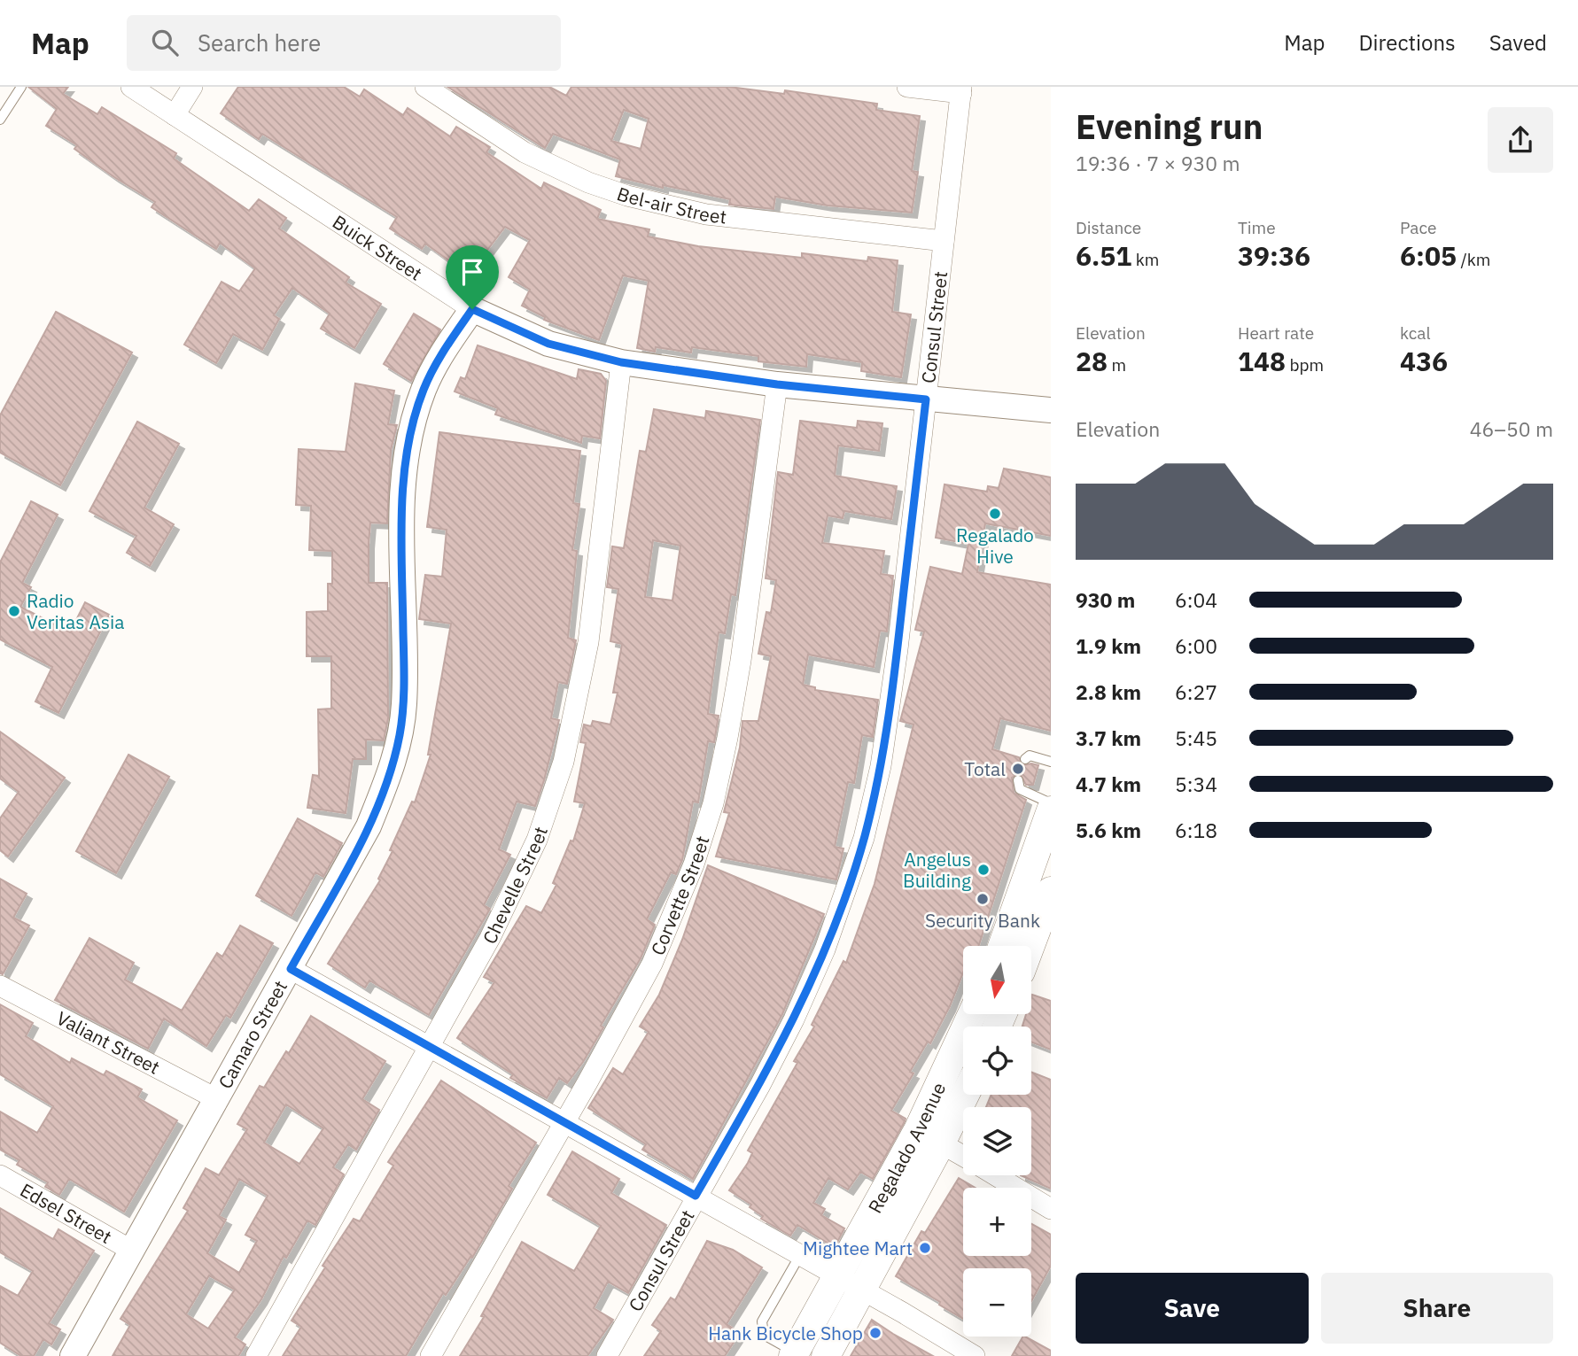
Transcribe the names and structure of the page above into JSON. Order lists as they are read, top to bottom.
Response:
{
  "streets": {
    "main road": ["Regalado Avenue"],
    "street": [
      "Bel-air Street",
      "Buick Street",
      "Consul Street",
      "Chevelle Street",
      "Corvette Street",
      "Camaro Street",
      "Valiant Street",
      "Edsel Street"
    ]
  },
  "crossings": [
    ["Bel-air Street", "Consul Street"],
    ["Buick Street", "Consul Street"],
    ["Buick Street", "Chevelle Street"],
    ["Buick Street", "Corvette Street"],
    ["Buick Street", "Camaro Street"],
    ["Camaro Street", "Valiant Street"],
    ["Camaro Street", "Edsel Street"]
  ],
  "places": [
    "Regalado Hive",
    "Radio Veritas Asia",
    "Total",
    "Angelus Building",
    "Security Bank",
    "Mightee Mart",
    "Hank Bicycle Shop"
  ],
  "north": "bottom",
  "page": {
    "header": "Map",
    "search": "Search here",
    "nav": ["Map", "Directions", "Saved"],
    "heading": ["Evening run", "19:36 · 7 × 930 m"],
    "stats": [
      ["Distance", "6.51 km"],
      ["Time", "39:36"],
      ["Pace", "6:05 /km"],
      ["Elevation", "28 m"],
      ["Heart rate", "148 bpm"],
      ["kcal", "436"]
    ],
    "chart": ["Elevation", "46–50 m"],
    "list": [
      {
        "name": "930 m",
        "note": "6:04"
      },
      {
        "name": "1.9 km",
        "note": "6:00"
      },
      {
        "name": "2.8 km",
        "note": "6:27"
      },
      {
        "name": "3.7 km",
        "note": "5:45"
      },
      {
        "name": "4.7 km",
        "note": "5:34"
      },
      {
        "name": "5.6 km",
        "note": "6:18"
      }
    ],
    "map_buttons": ["+", "−"],
    "buttons": ["Save", "Share"]
  }
}
